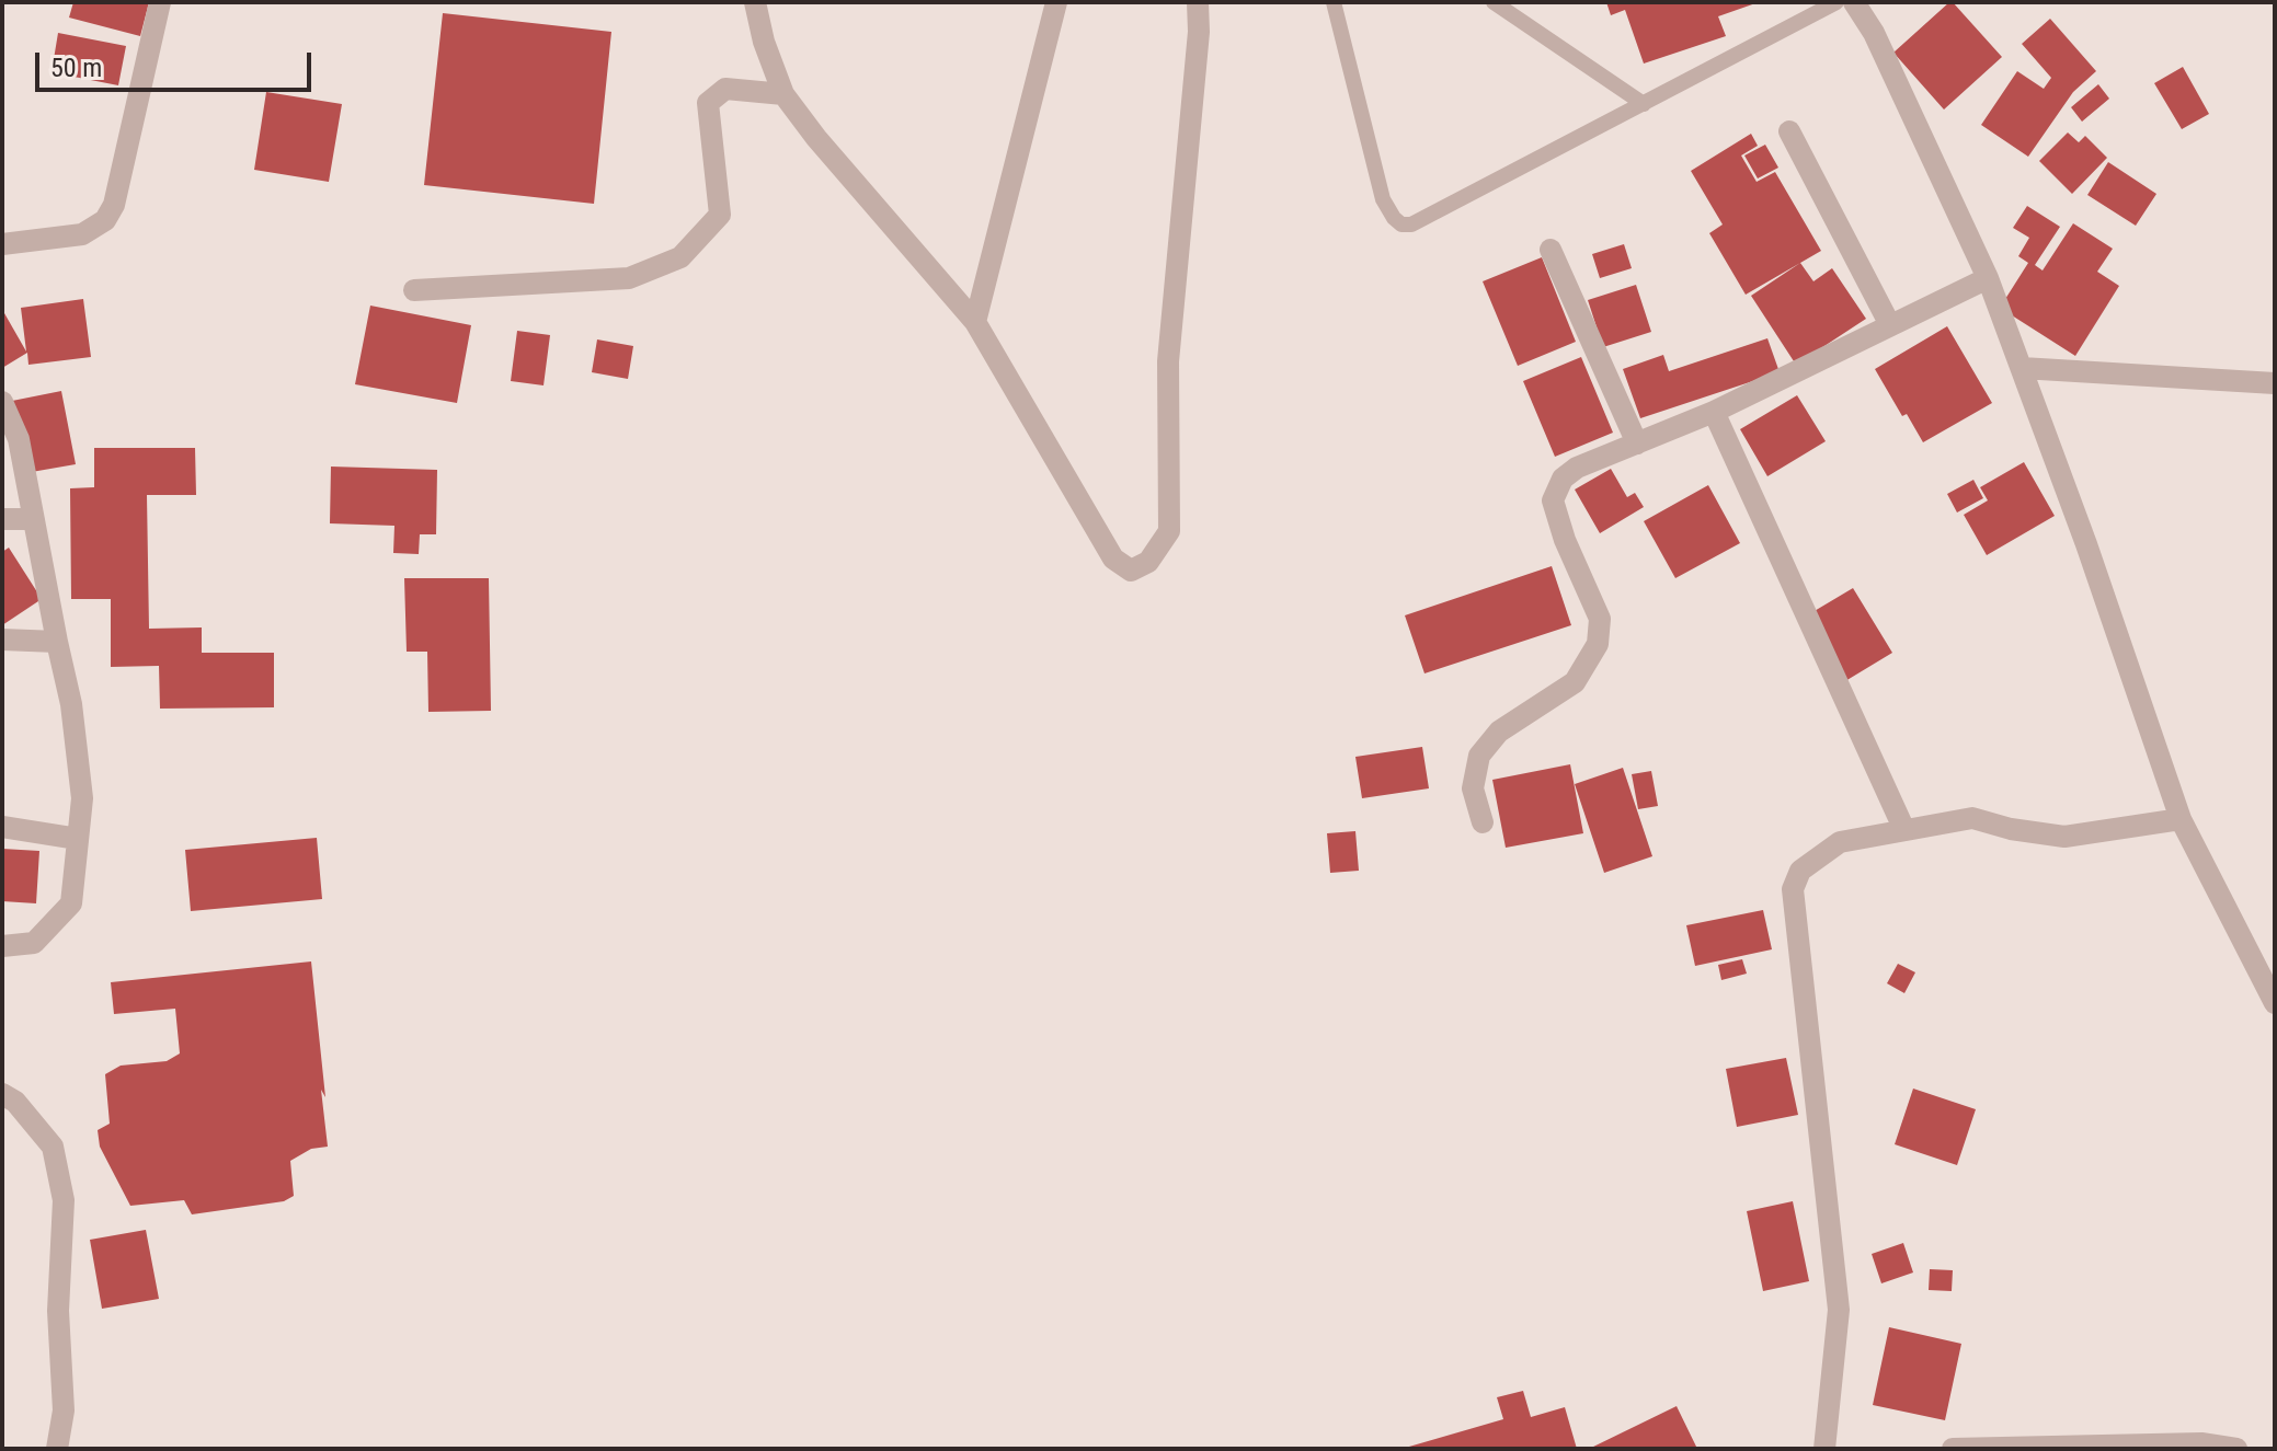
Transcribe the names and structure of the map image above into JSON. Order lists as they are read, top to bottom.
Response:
{
  "scale_bar": "50 m"
}
